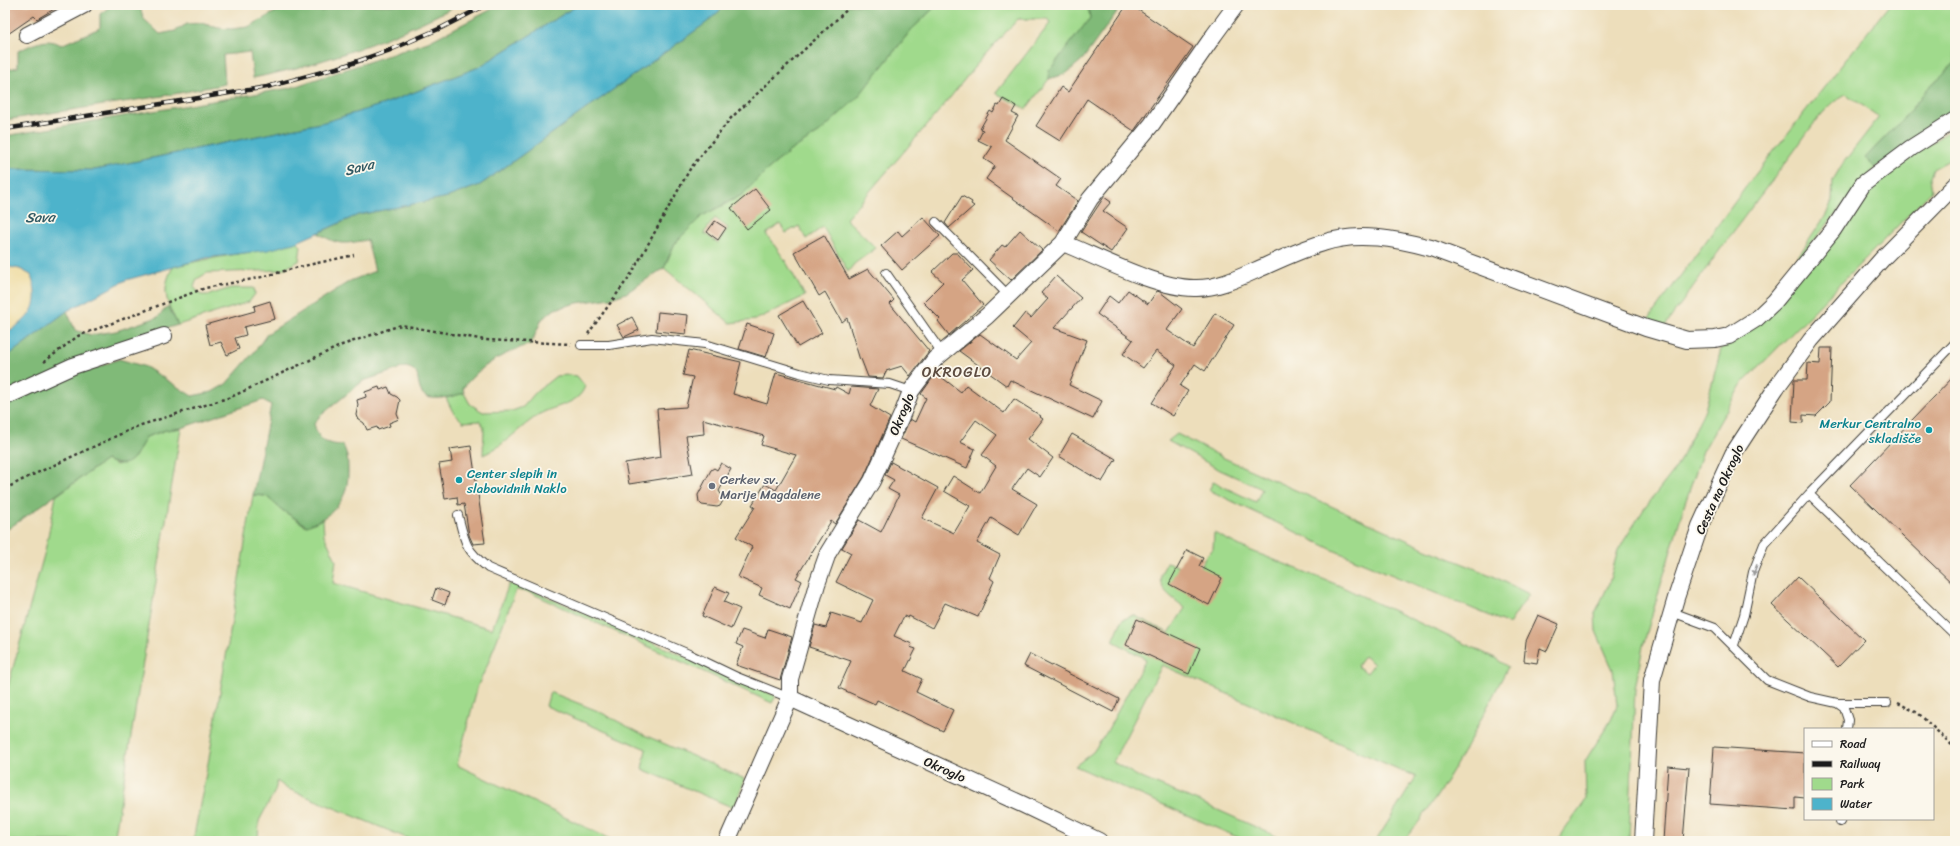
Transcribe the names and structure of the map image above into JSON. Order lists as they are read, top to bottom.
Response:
{
  "streets": {
    "street": ["Okroglo", "Cesta na Okroglo"]
  },
  "districts": ["OKROGLO"],
  "water": ["Sava"],
  "places": ["Merkur Centralno skladišče", "Center slepih in slabovidnih Naklo", "Cerkev sv. Marije Magdalene"],
  "legend": [
    "Road",
    "Railway",
    "Park",
    "Water"
  ]
}
